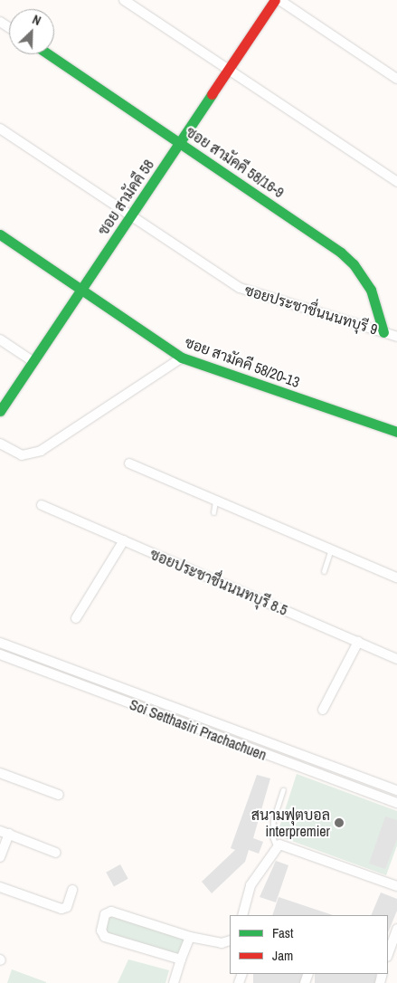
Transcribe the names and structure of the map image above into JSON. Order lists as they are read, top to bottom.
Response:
{
  "streets": {
    "street": [
      "ซอย สามัคคี 58/16-9",
      "ซอย สามัคคี 58",
      "ซอยประชาชื่นนนทบุรี 9",
      "ซอย สามัคคี 58/20-13",
      "ซอยประชาชื่นนนทบุรี 8.5",
      "Soi Setthasiri Prachachuen"
    ]
  },
  "crossings": [
    ["ซอย สามัคคี 58/16-9", "ซอย สามัคคี 58"],
    ["ซอย สามัคคี 58/16-9", "ซอยประชาชื่นนนทบุรี 9"],
    ["ซอย สามัคคี 58", "ซอยประชาชื่นนนทบุรี 9"],
    ["ซอย สามัคคี 58", "ซอย สามัคคี 58/20-13"]
  ],
  "places": ["สนามฟุตบอล interpremier"],
  "legend": ["Fast", "Jam"],
  "north": "top right"
}
